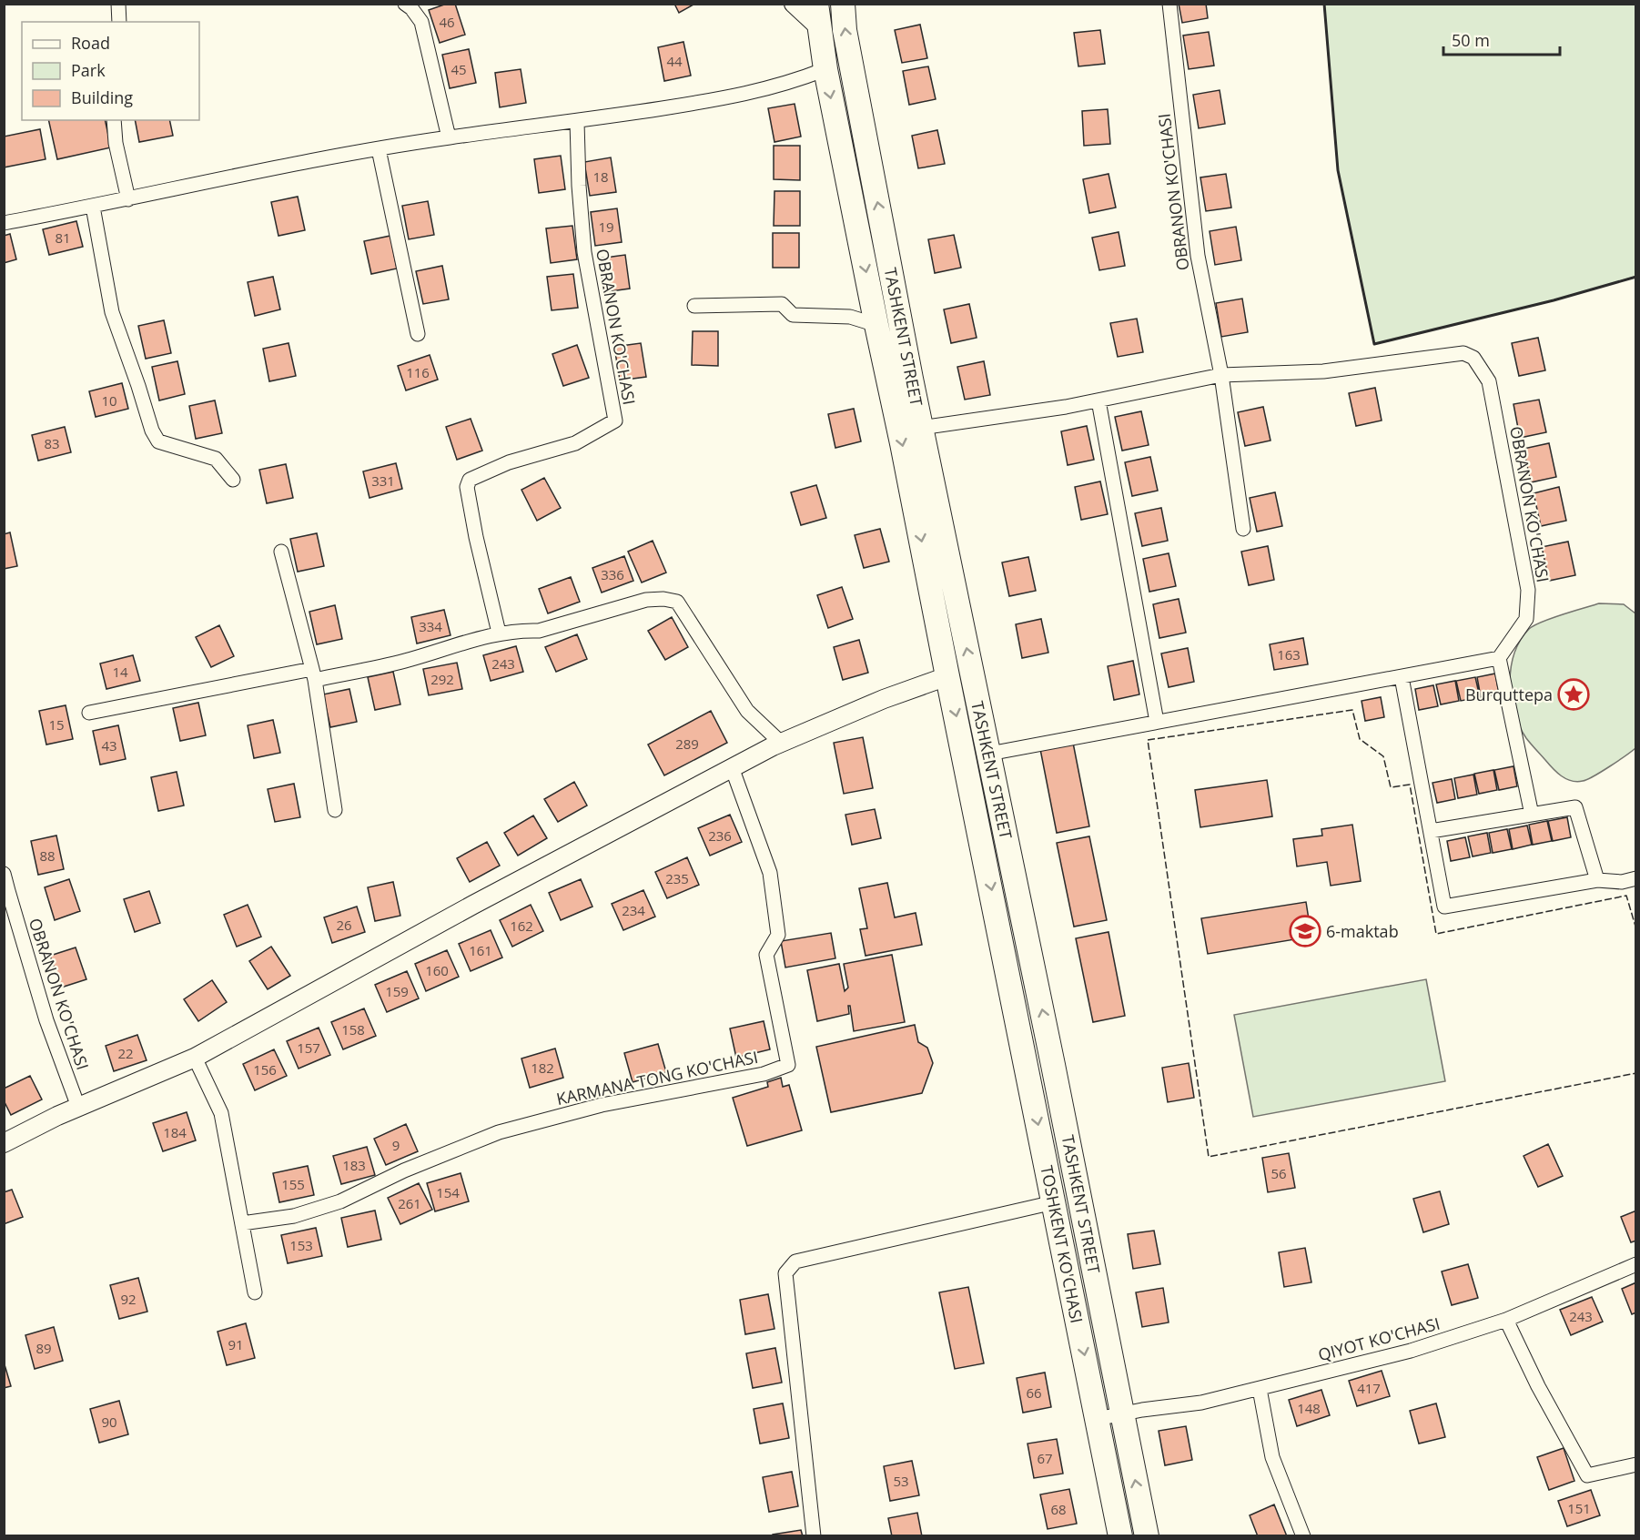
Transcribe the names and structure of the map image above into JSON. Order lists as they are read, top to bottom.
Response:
{
  "streets": {
    "highway": ["TASHKENT STREET", "TOSHKENT KO'CHASI"],
    "street": ["OBRANON KO'CHASI", "KARMANA TONG KO'CHASI", "QIYOT KO'CHASI"]
  },
  "crossings": [
    ["OBRANON KO'CHASI", "TASHKENT STREET"],
    ["TASHKENT STREET", "TOSHKENT KO'CHASI"],
    ["TASHKENT STREET", "QIYOT KO'CHASI"],
    ["TOSHKENT KO'CHASI", "QIYOT KO'CHASI"]
  ],
  "one_way": ["TOSHKENT KO'CHASI"],
  "places": {
    "place": ["Burquttepa"],
    "school or university": ["6-maktab"]
  },
  "house_numbers": [
    "46",
    "44",
    "45",
    "18",
    "19",
    "81",
    "116",
    "10",
    "83",
    "331",
    "336",
    "334",
    "163",
    "243",
    "14",
    "292",
    "15",
    "289",
    "43",
    "236",
    "88",
    "235",
    "234",
    "26",
    "162",
    "161",
    "160",
    "159",
    "158",
    "157",
    "22",
    "182",
    "156",
    "184",
    "9",
    "183",
    "56",
    "155",
    "154",
    "261",
    "153",
    "92",
    "243",
    "91",
    "89",
    "417",
    "66",
    "148",
    "90",
    "67",
    "53",
    "151",
    "68"
  ],
  "legend": ["Road", "Park", "Building"],
  "scale_bar": "50 m"
}
